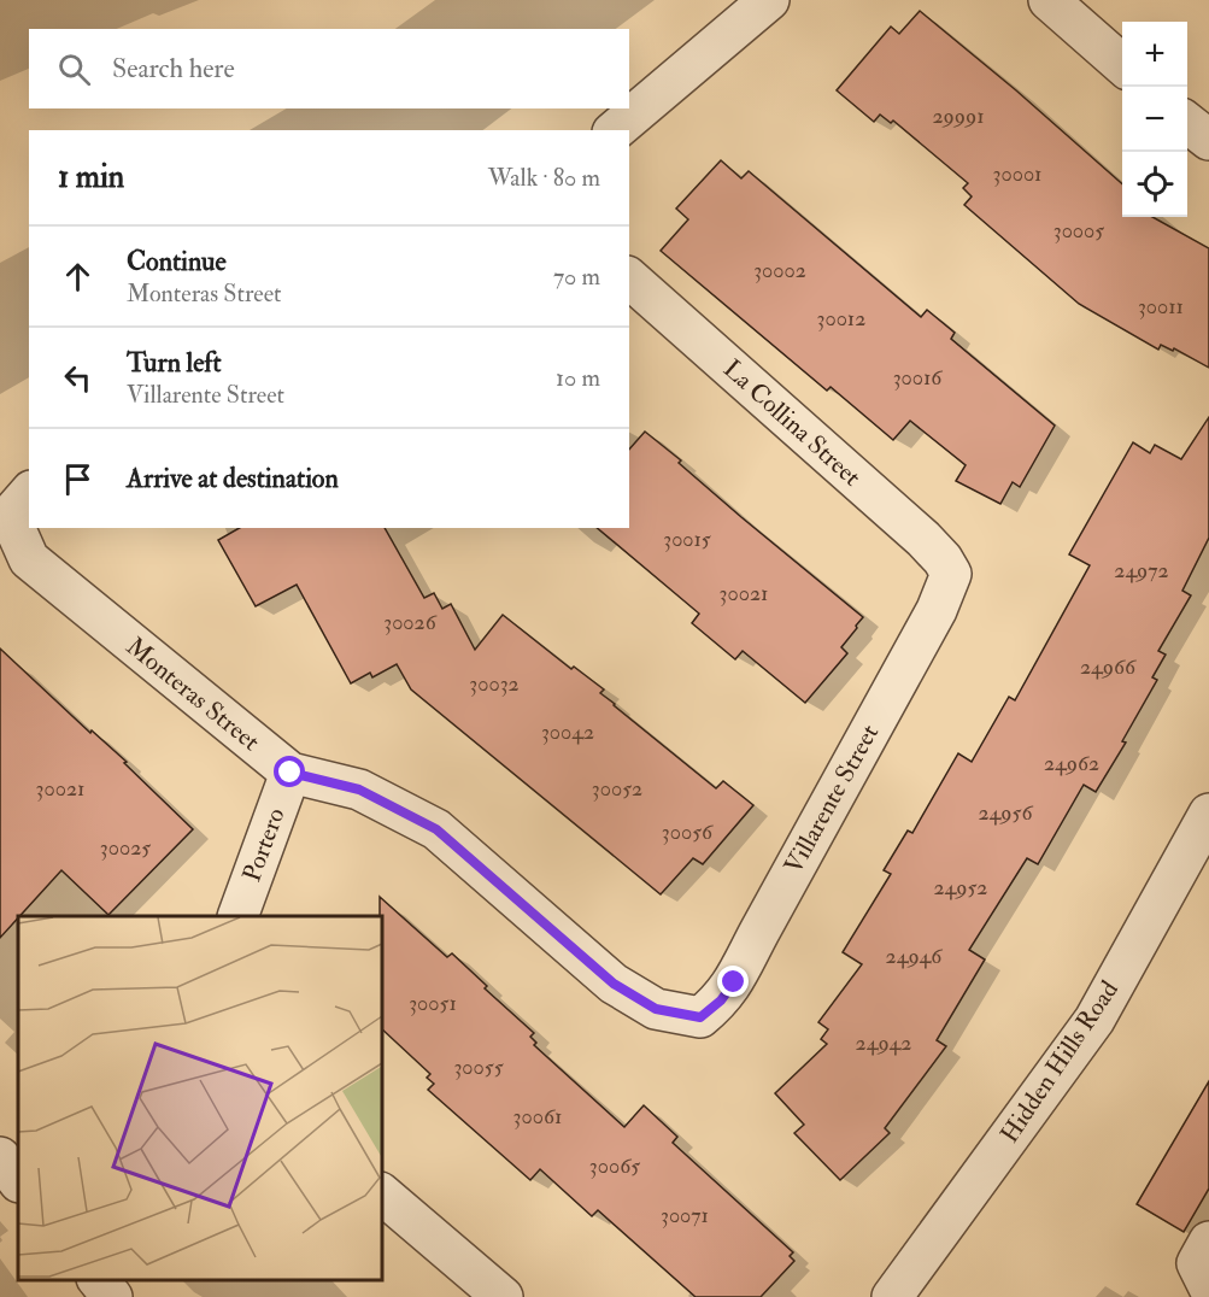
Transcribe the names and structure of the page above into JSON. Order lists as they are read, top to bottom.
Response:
{
  "streets": {
    "street": [
      "La Collina Street",
      "Monteras Street",
      "Villarente Street",
      "Portero",
      "Hidden Hills Road"
    ]
  },
  "crossings": [
    ["La Collina Street", "Villarente Street"],
    ["Monteras Street", "Villarente Street"],
    ["Monteras Street", "Portero"]
  ],
  "house_numbers": [
    "29991",
    "30001",
    "30005",
    "30002",
    "30011",
    "30012",
    "30016",
    "30015",
    "24972",
    "30021",
    "30026",
    "24966",
    "30032",
    "30042",
    "24962",
    "30021",
    "30052",
    "24956",
    "30056",
    "30025",
    "24952",
    "24946",
    "30051",
    "24942",
    "30055",
    "30061",
    "30065",
    "30071"
  ],
  "page": {
    "map_buttons": ["+", "−"],
    "search": "Search here",
    "heading": ["1 min", "Walk · 80 m"],
    "list": [
      ["Continue", "Monteras Street", "70 m"],
      ["Turn left", "Villarente Street", "10 m"],
      "Arrive at destination"
    ]
  }
}
